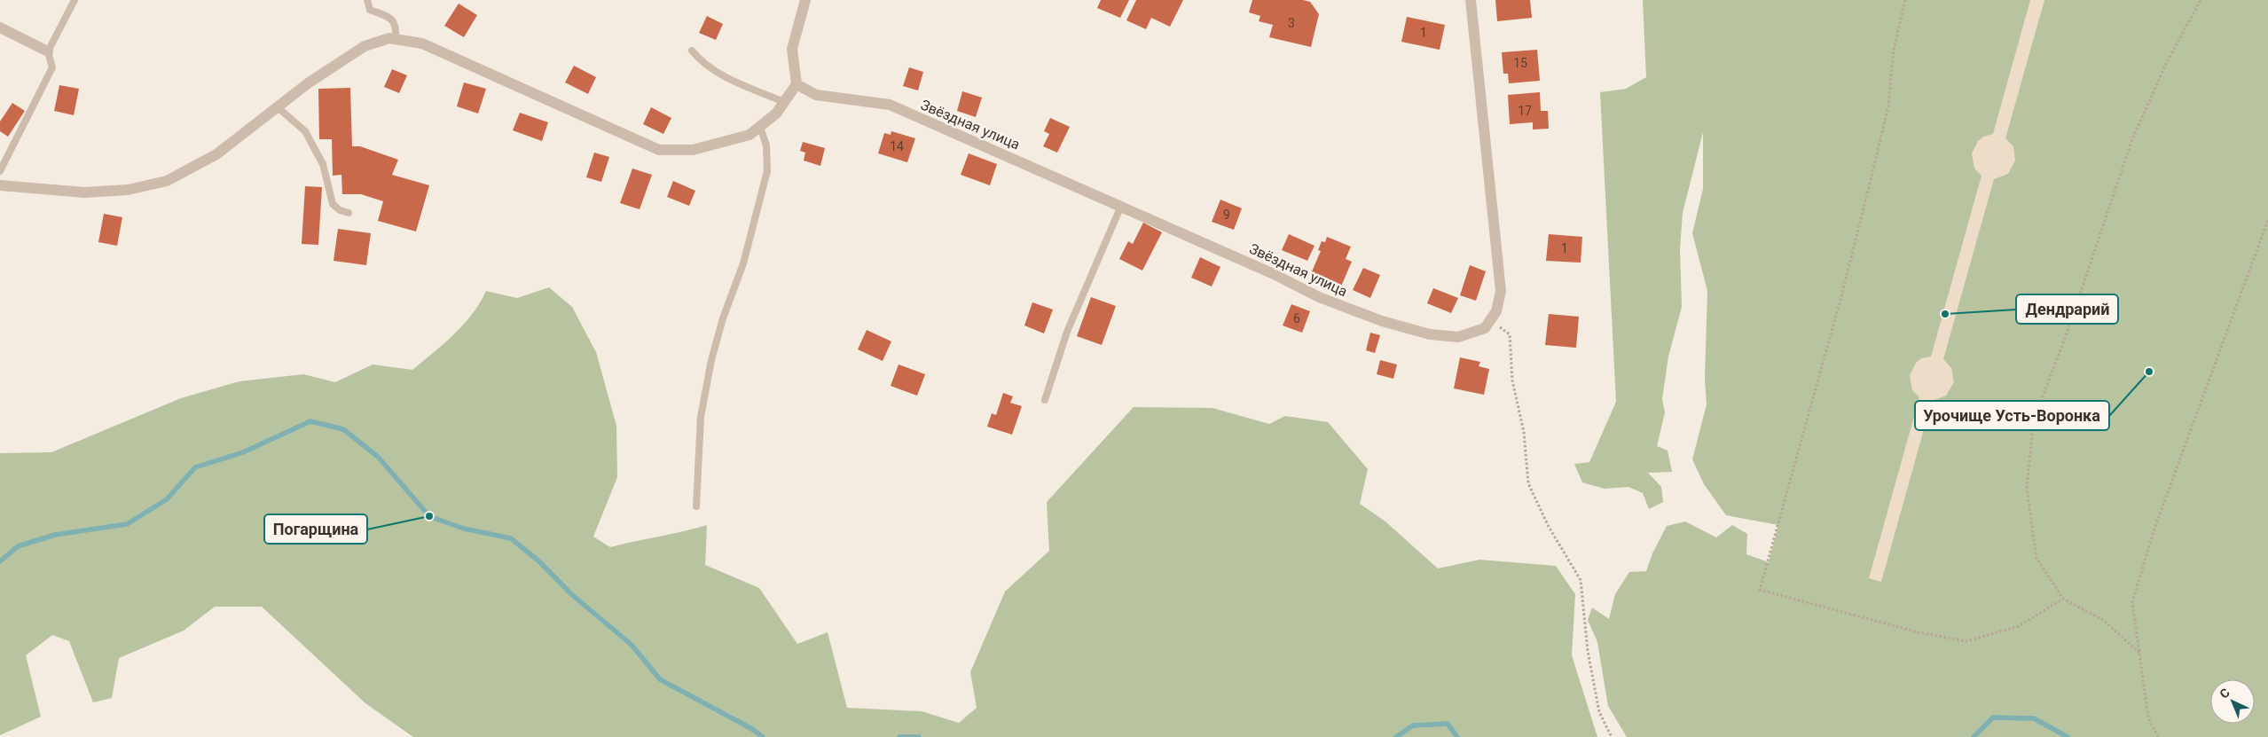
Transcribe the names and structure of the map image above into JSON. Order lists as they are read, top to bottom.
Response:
{
  "streets": {
    "street": ["Звёздная улица"]
  },
  "places": ["Дендрарий", "Урочище Усть-Воронка", "Погарщина"],
  "house_numbers": [
    "3",
    "1",
    "15",
    "17",
    "14",
    "9",
    "1",
    "6"
  ],
  "north": "top left"
}
